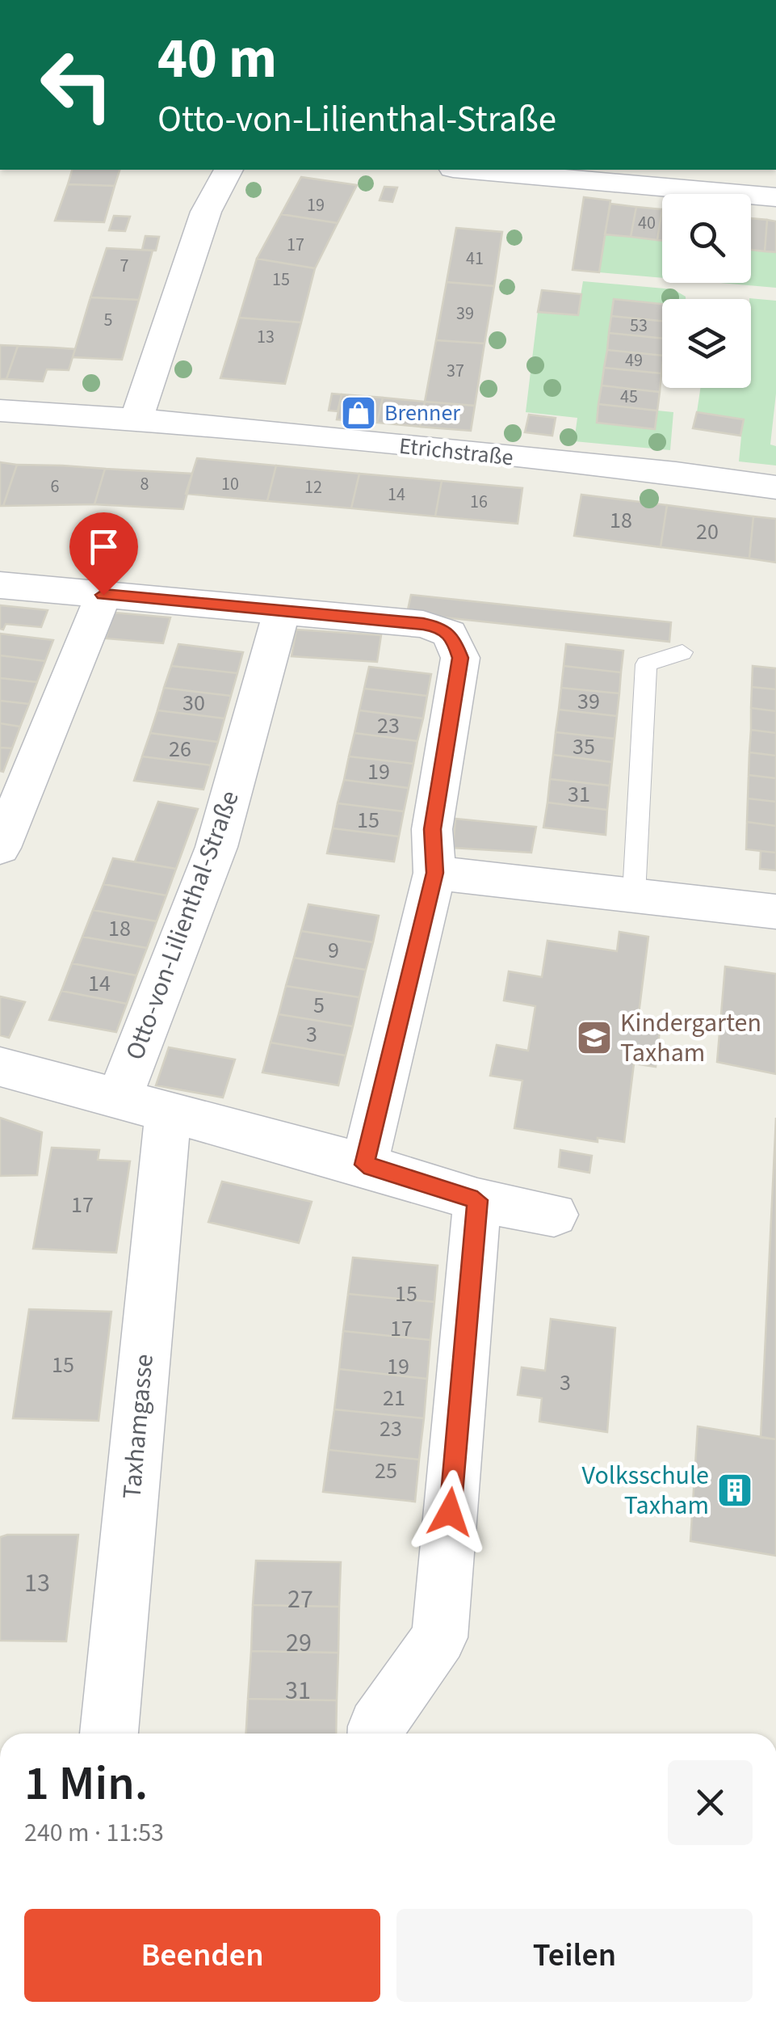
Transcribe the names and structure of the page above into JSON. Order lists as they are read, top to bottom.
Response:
{
  "streets": {
    "street": ["Etrichstraße", "Otto-von-Lilienthal-Straße", "Taxhamgasse"]
  },
  "places": {
    "shop": ["Brenner"],
    "school or university": ["Kindergarten Taxham"],
    "building": ["Volksschule Taxham"]
  },
  "house_numbers": [
    "19",
    "40",
    "17",
    "41",
    "7",
    "15",
    "39",
    "5",
    "53",
    "13",
    "49",
    "37",
    "45",
    "8",
    "10",
    "6",
    "12",
    "14",
    "16",
    "18",
    "20",
    "39",
    "30",
    "23",
    "35",
    "26",
    "19",
    "31",
    "15",
    "18",
    "9",
    "14",
    "5",
    "3",
    "17",
    "15",
    "17",
    "15",
    "19",
    "3",
    "21",
    "23",
    "25",
    "13",
    "27",
    "29",
    "31"
  ],
  "page": {
    "turn": ["40 m", "Otto-von-Lilienthal-Straße"],
    "heading": ["1 Min.", "240 m · 11:53"],
    "buttons": ["Beenden", "Teilen"]
  }
}
